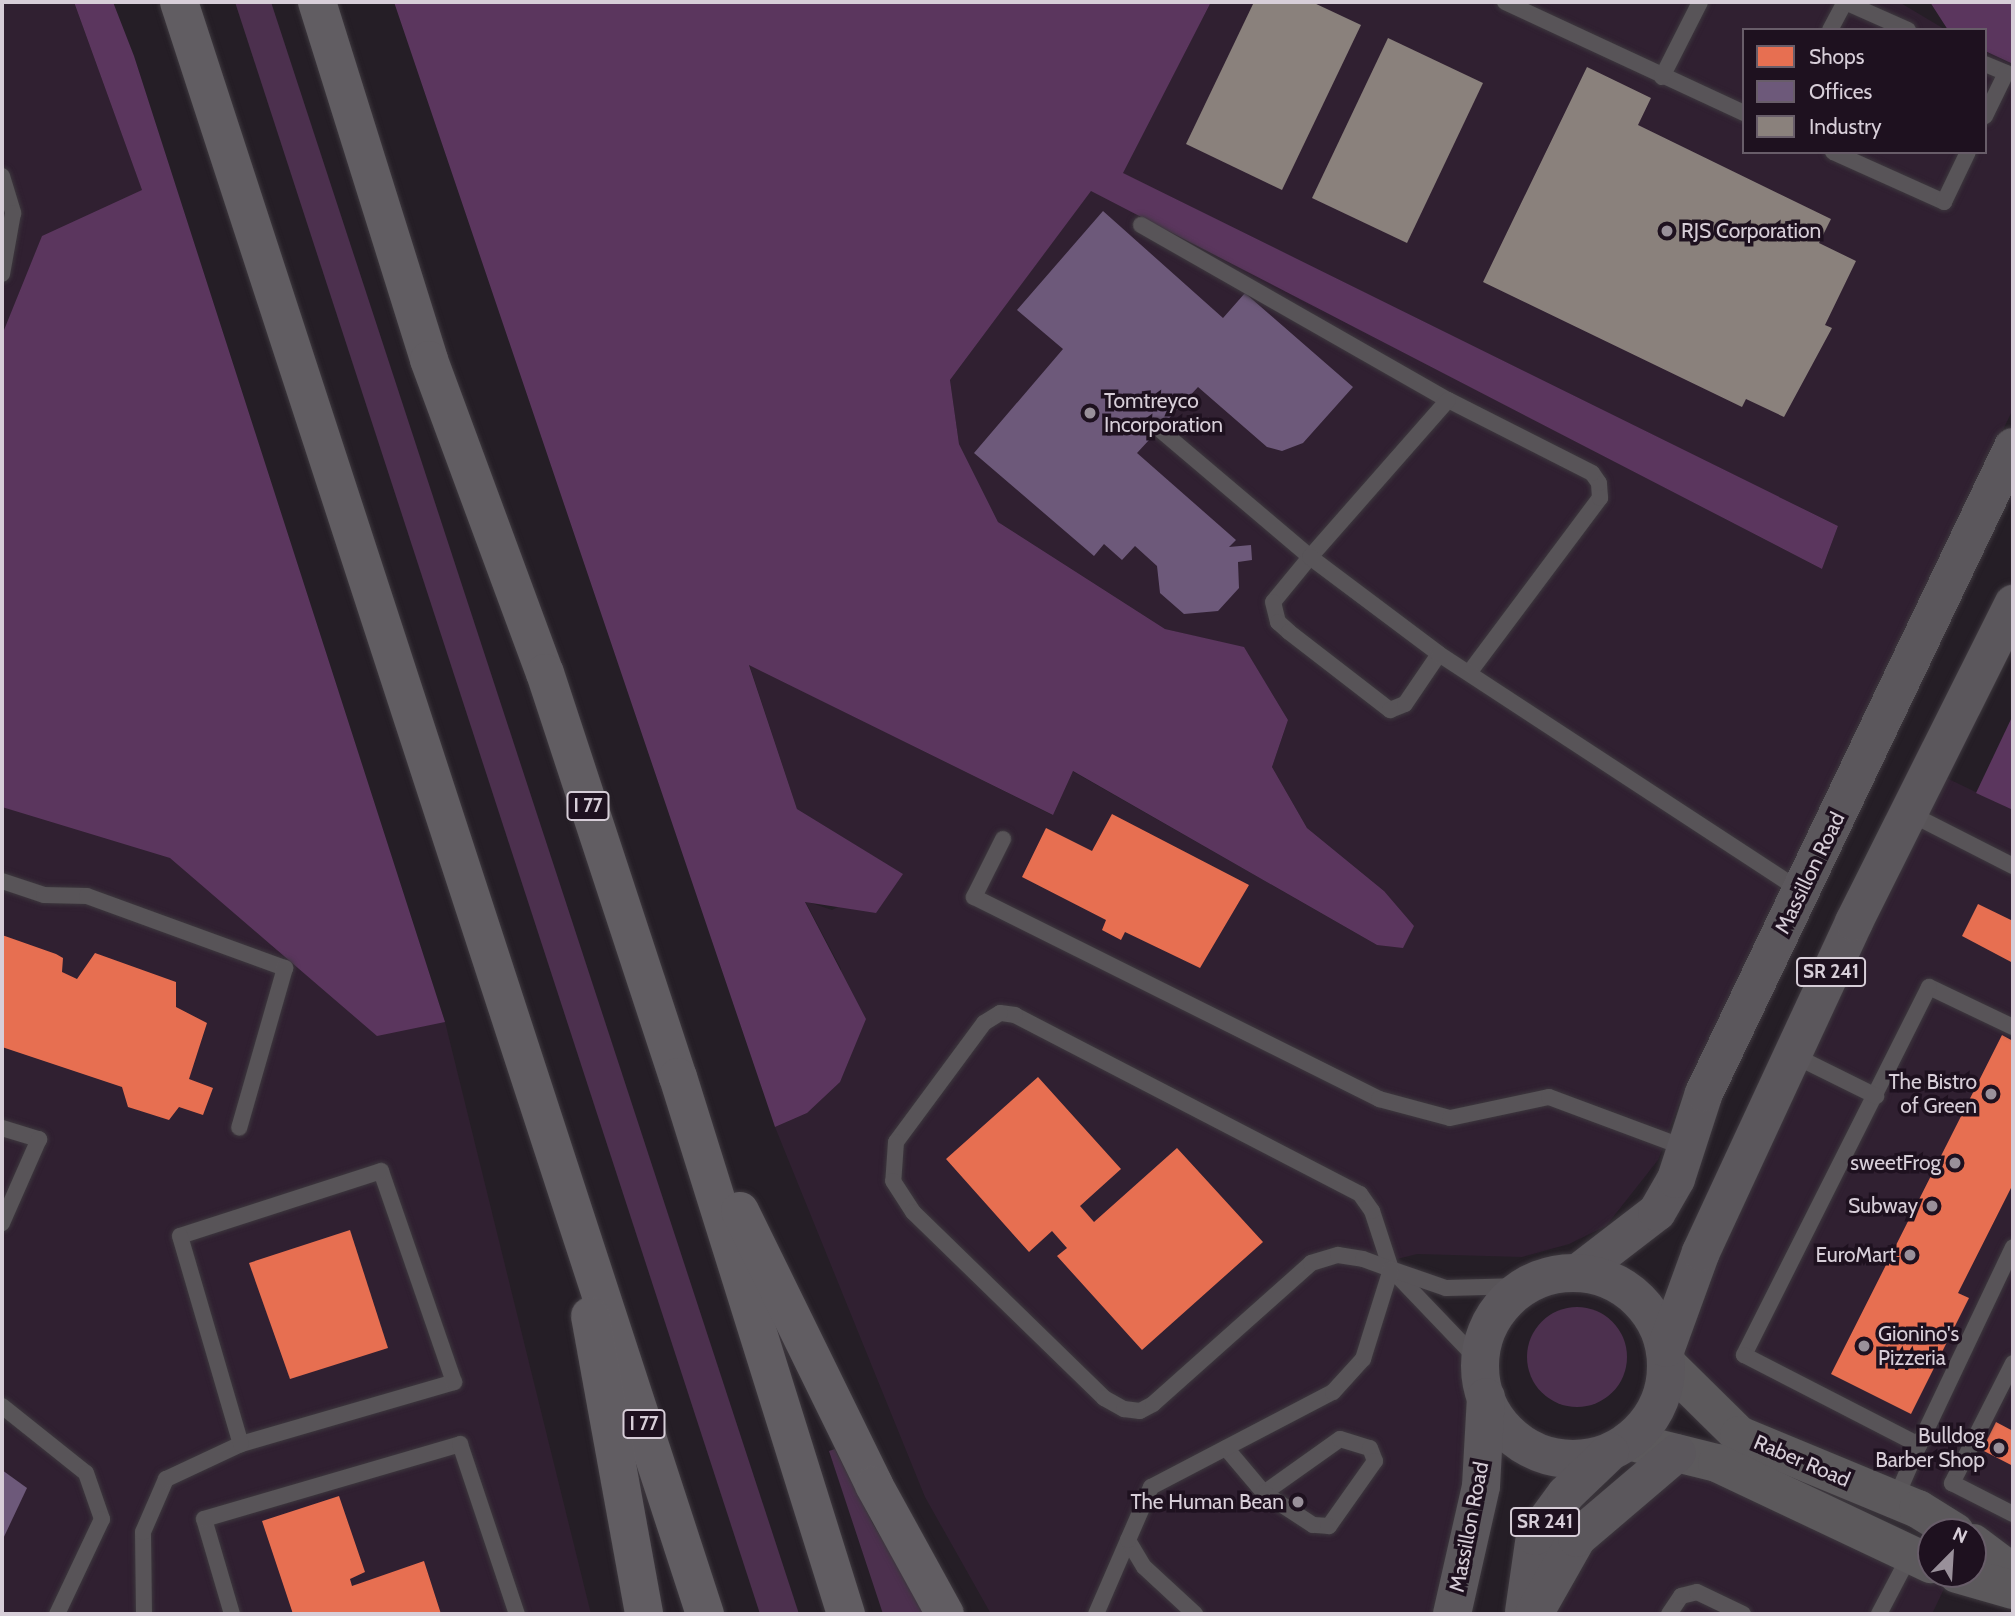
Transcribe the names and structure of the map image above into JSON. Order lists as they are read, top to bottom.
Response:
{
  "streets": {
    "highway": ["I 77"],
    "main road": ["Massillon Road", "SR 241"],
    "street": ["Raber Road"]
  },
  "crossings": [
    ["Massillon Road", "SR 241"],
    ["Massillon Road", "Raber Road"],
    ["SR 241", "Raber Road"]
  ],
  "places": [
    "RJS Corporation",
    "Tomtreyco Incorporation",
    "The Bistro of Green",
    "sweetFrog",
    "Subway",
    "EuroMart",
    "Gionino's Pizzeria",
    "Bulldog Barber Shop",
    "The Human Bean"
  ],
  "legend": ["Shops", "Offices", "Industry"],
  "north": "top right"
}
